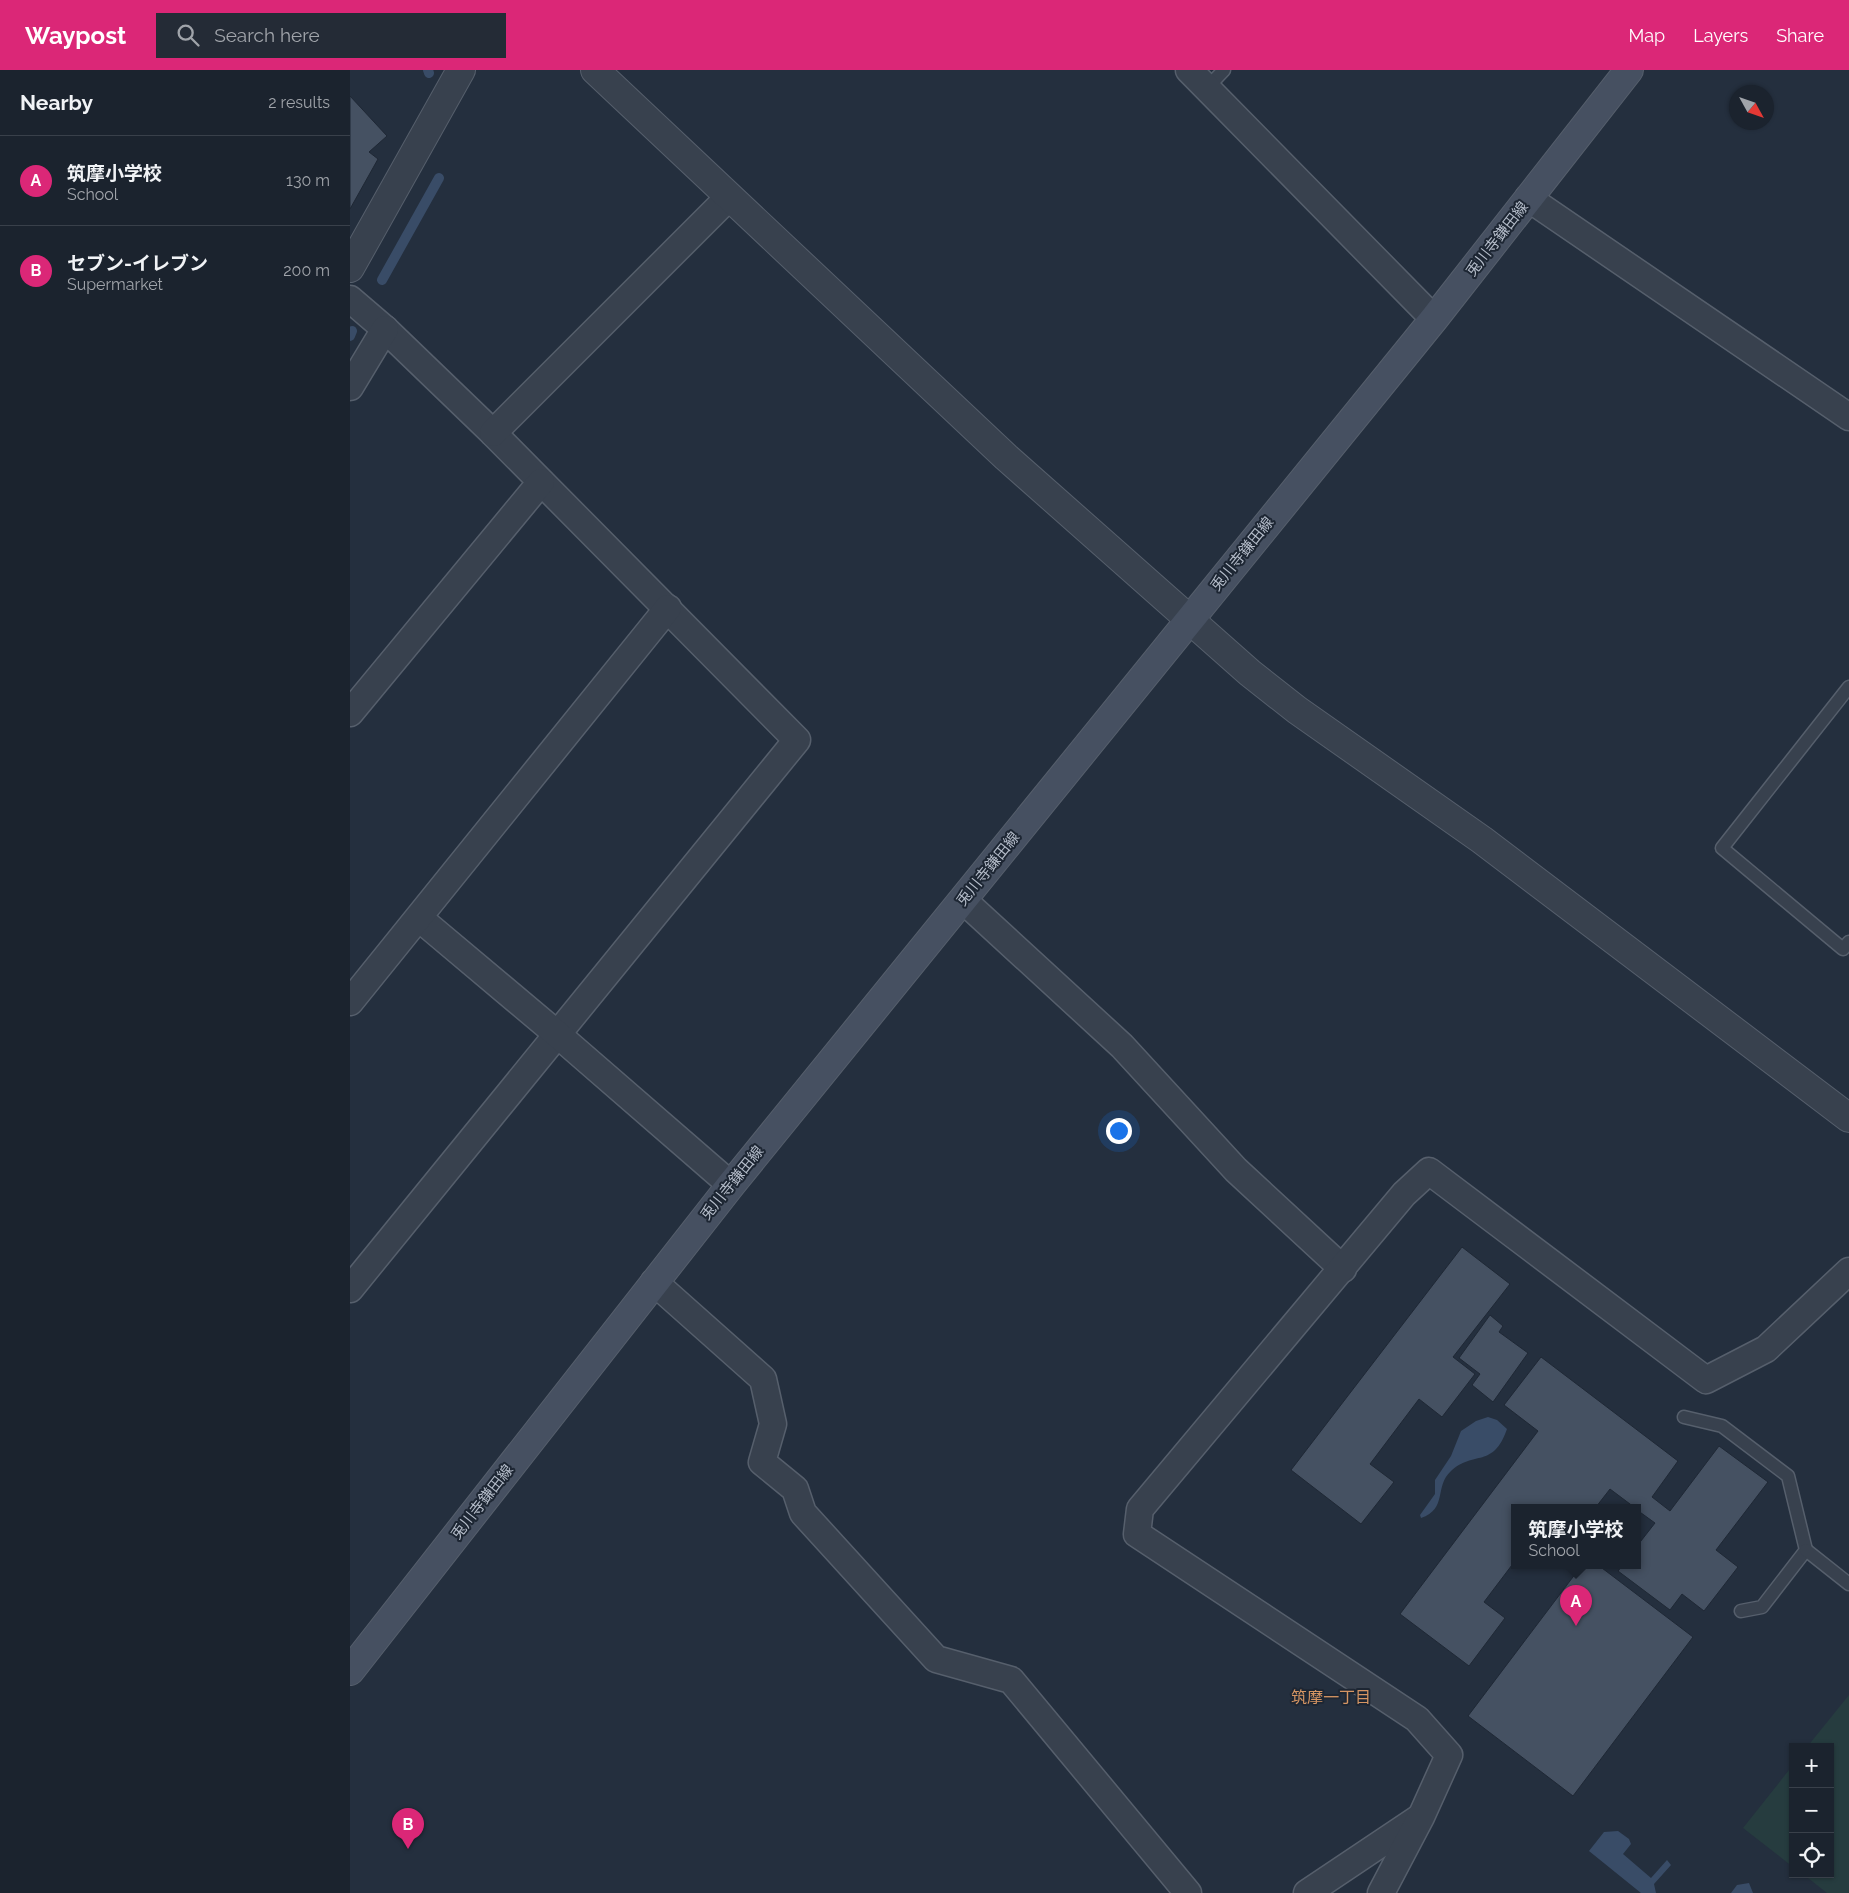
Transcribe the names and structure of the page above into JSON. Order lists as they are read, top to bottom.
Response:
{
  "streets": {
    "main road": ["兎川寺鎌田線"]
  },
  "districts": ["筑摩一丁目"],
  "north": "bottom right",
  "page": {
    "header": "Waypost",
    "search": "Search here",
    "nav": ["Map", "Layers", "Share"],
    "heading": ["Nearby", "2 results"],
    "list": [
      {
        "mark": "A",
        "name": "筑摩小学校",
        "note": "School",
        "value": "130 m"
      },
      {
        "mark": "B",
        "name": "セブン-イレブン",
        "note": "Supermarket",
        "value": "200 m"
      }
    ],
    "popup": ["筑摩小学校", "School"],
    "pins": ["A", "B"],
    "map_buttons": ["+", "−"]
  }
}
